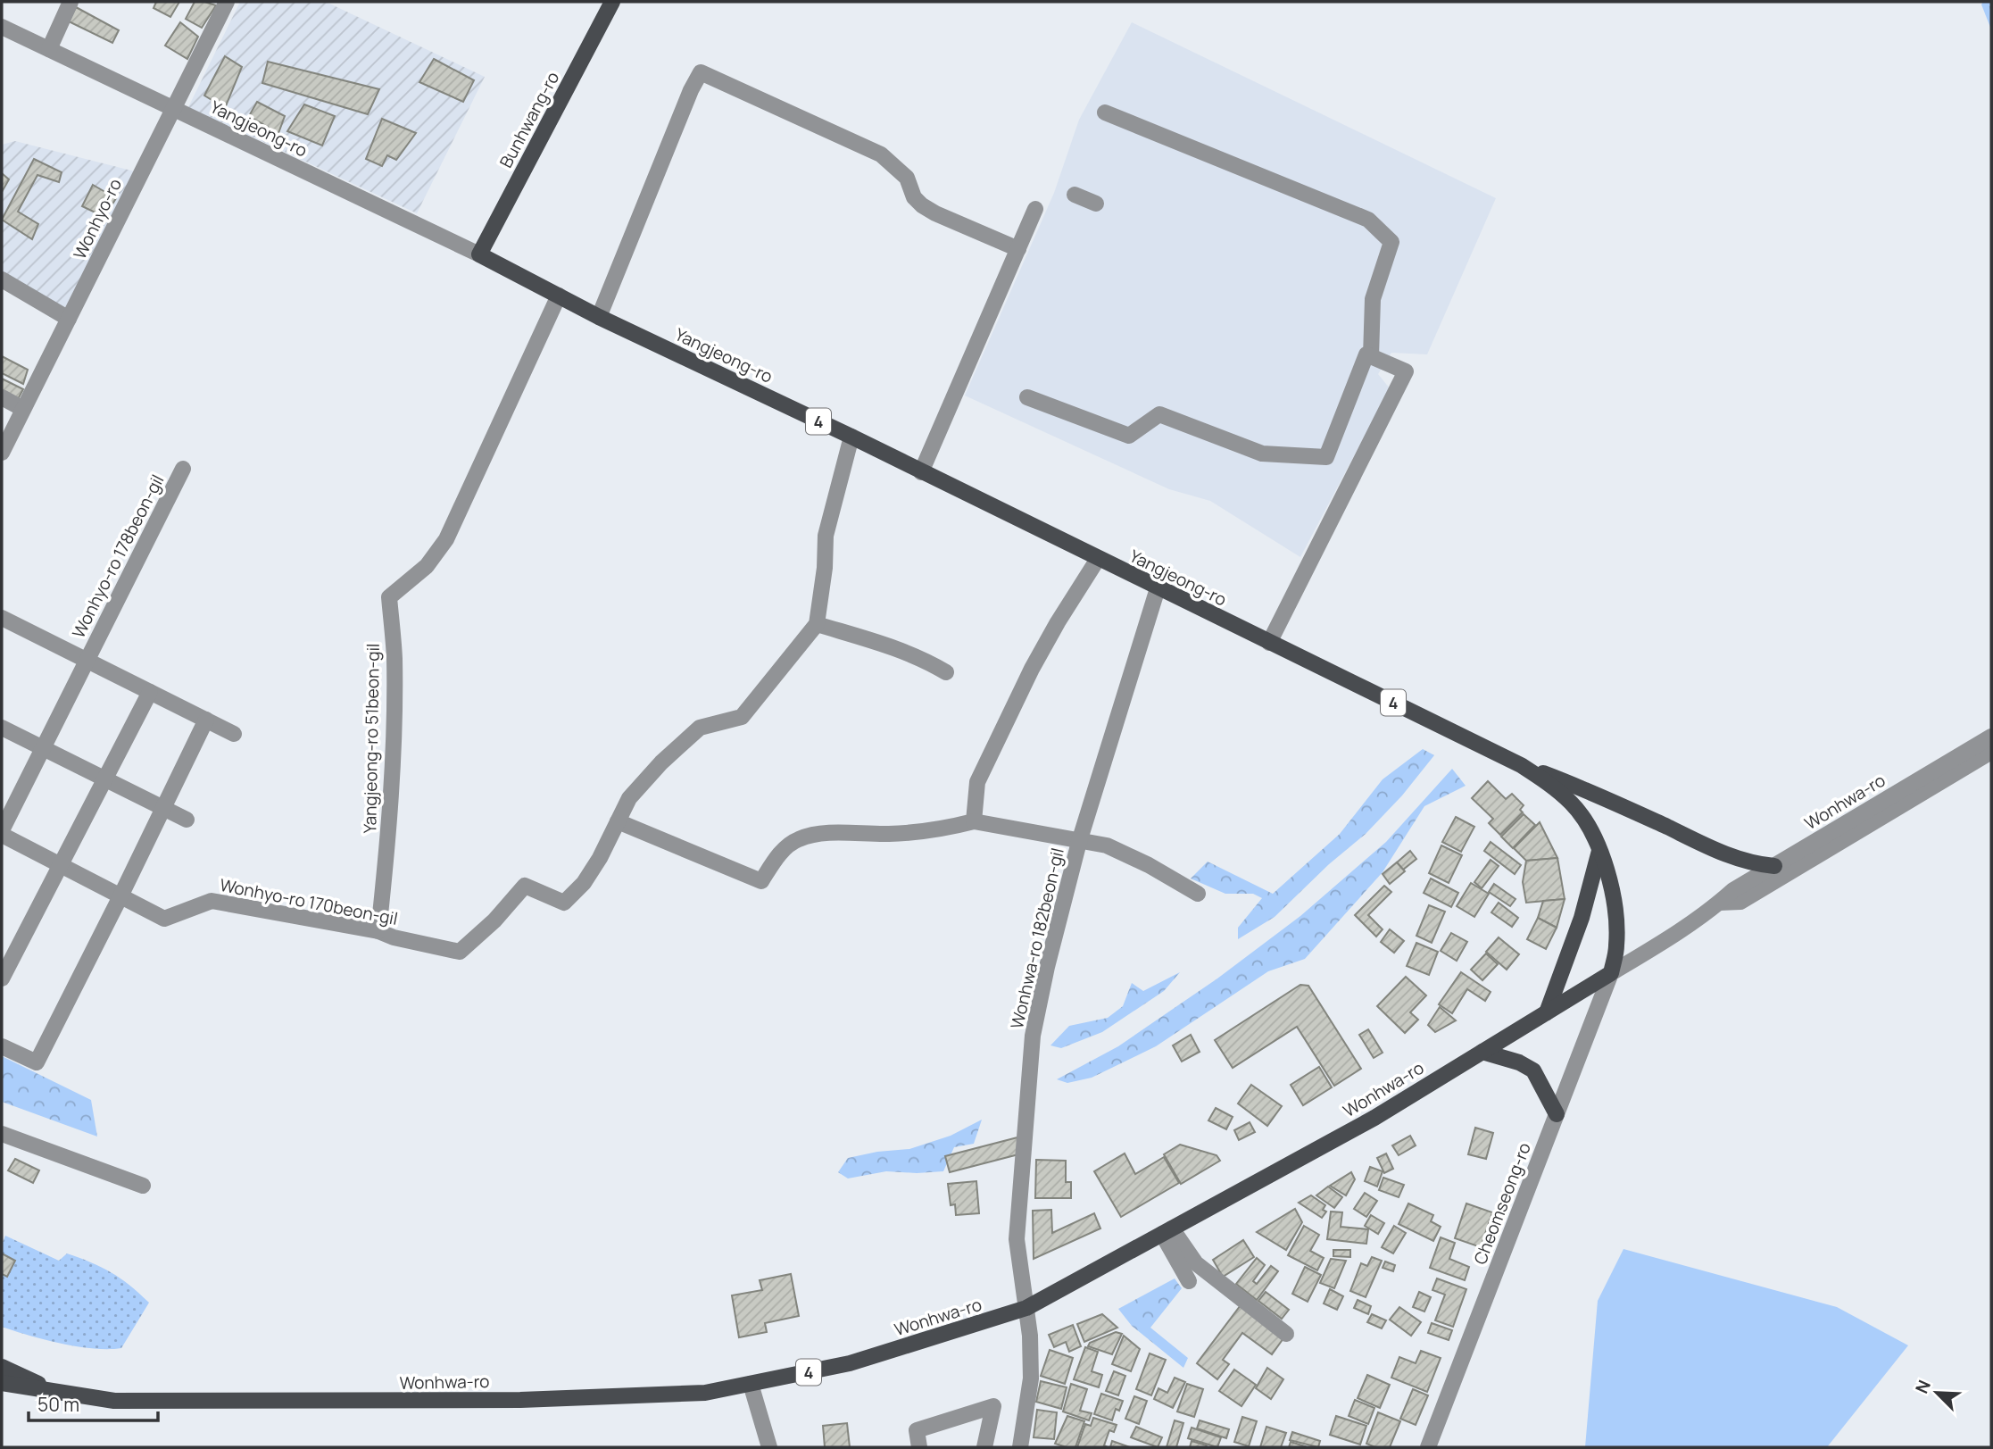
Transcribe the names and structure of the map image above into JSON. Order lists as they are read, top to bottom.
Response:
{
  "streets": {
    "main road": [
      "Bunhwang-ro",
      "Yangjeong-ro",
      "4",
      "Wonhwa-ro"
    ],
    "street": [
      "Wonhyo-ro",
      "Wonhyo-ro 178beon-gil",
      "Yangjeong-ro 51beon-gil",
      "Wonhyo-ro 170beon-gil",
      "Wonhwa-ro 182beon-gil",
      "Cheomseong-ro"
    ]
  },
  "crossings": [
    ["Bunhwang-ro", "Yangjeong-ro"],
    ["Yangjeong-ro", "Wonhyo-ro"],
    ["Yangjeong-ro", "Yangjeong-ro 51beon-gil"],
    ["Yangjeong-ro", "Wonhwa-ro"],
    ["Yangjeong-ro", "Wonhwa-ro 182beon-gil"],
    ["Yangjeong-ro", "Cheomseong-ro"],
    ["Wonhyo-ro 178beon-gil", "Wonhyo-ro 170beon-gil"],
    ["Yangjeong-ro 51beon-gil", "Wonhyo-ro 170beon-gil"],
    ["Wonhwa-ro", "Wonhwa-ro 182beon-gil"],
    ["Wonhwa-ro", "Cheomseong-ro"]
  ],
  "scale_bar": "50 m",
  "north": "top left"
}
